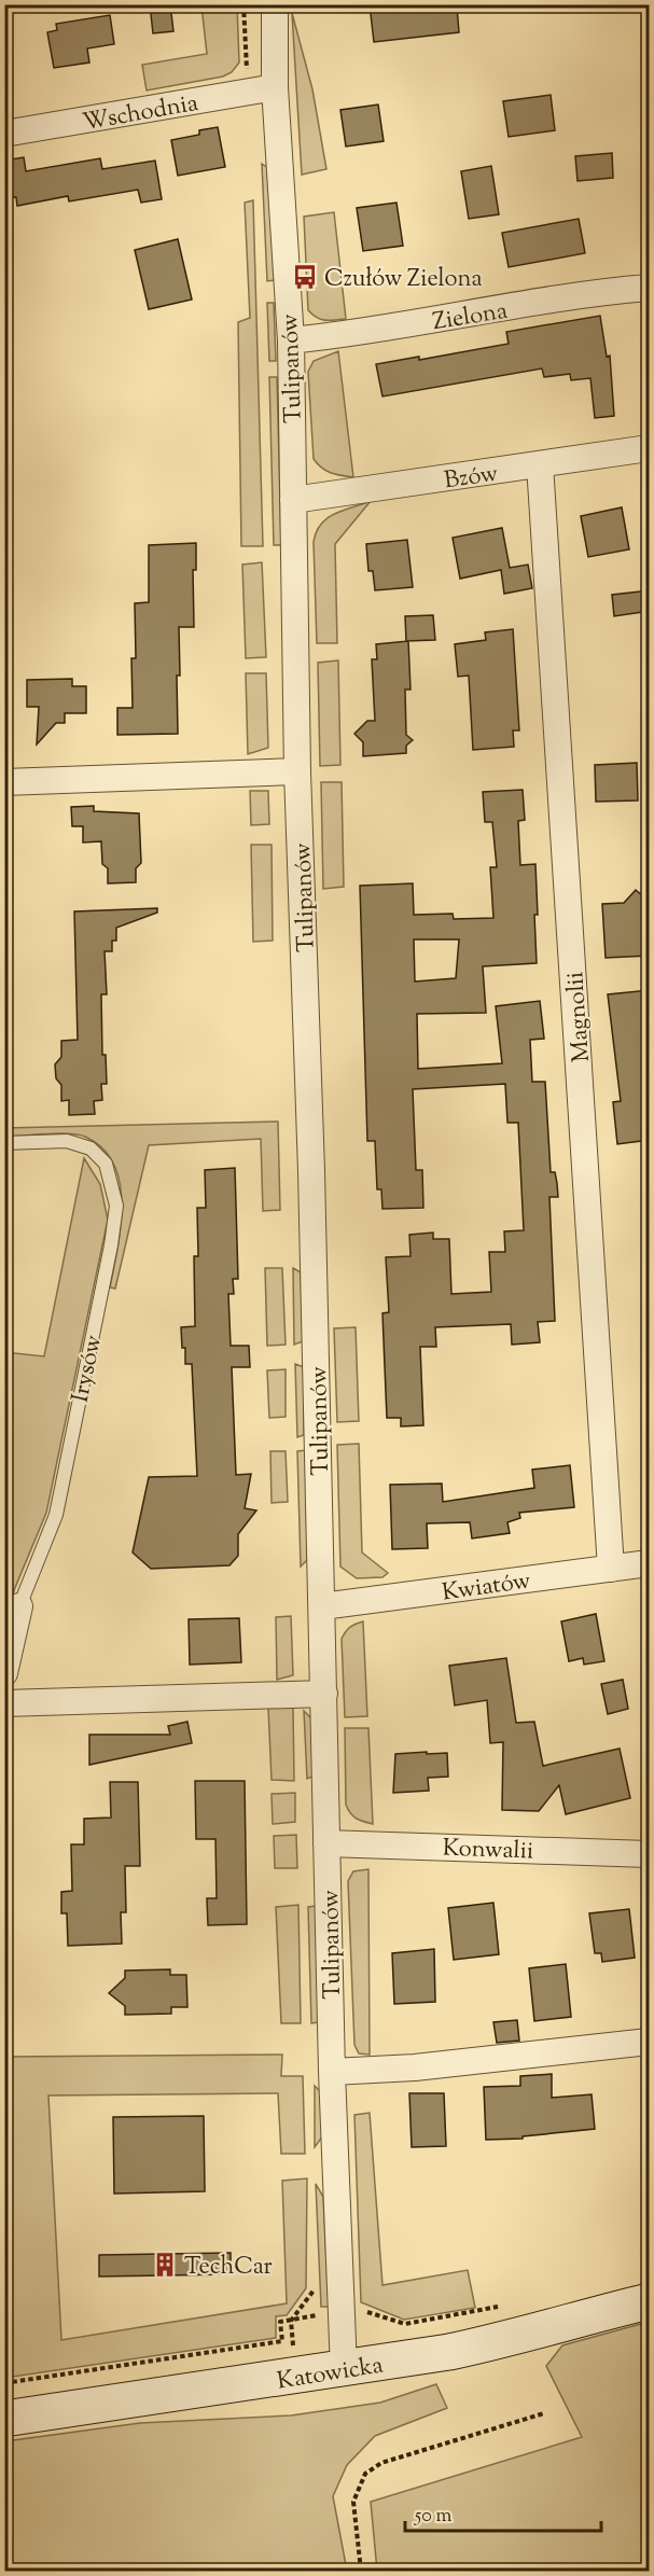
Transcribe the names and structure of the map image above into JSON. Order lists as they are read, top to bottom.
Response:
{
  "streets": {
    "main road": ["Katowicka"],
    "street": [
      "Wschodnia",
      "Zielona",
      "Tulipanów",
      "Bzów",
      "Magnolii",
      "Irysów",
      "Kwiatów",
      "Konwalii"
    ]
  },
  "crossings": [
    ["Wschodnia", "Tulipanów"],
    ["Zielona", "Tulipanów"],
    ["Tulipanów", "Bzów"],
    ["Tulipanów", "Kwiatów"],
    ["Tulipanów", "Konwalii"],
    ["Tulipanów", "Katowicka"],
    ["Bzów", "Magnolii"],
    ["Magnolii", "Kwiatów"]
  ],
  "places": {
    "bus stop": ["Czułów Zielona"],
    "building": ["TechCar"]
  },
  "scale_bar": "50 m"
}
